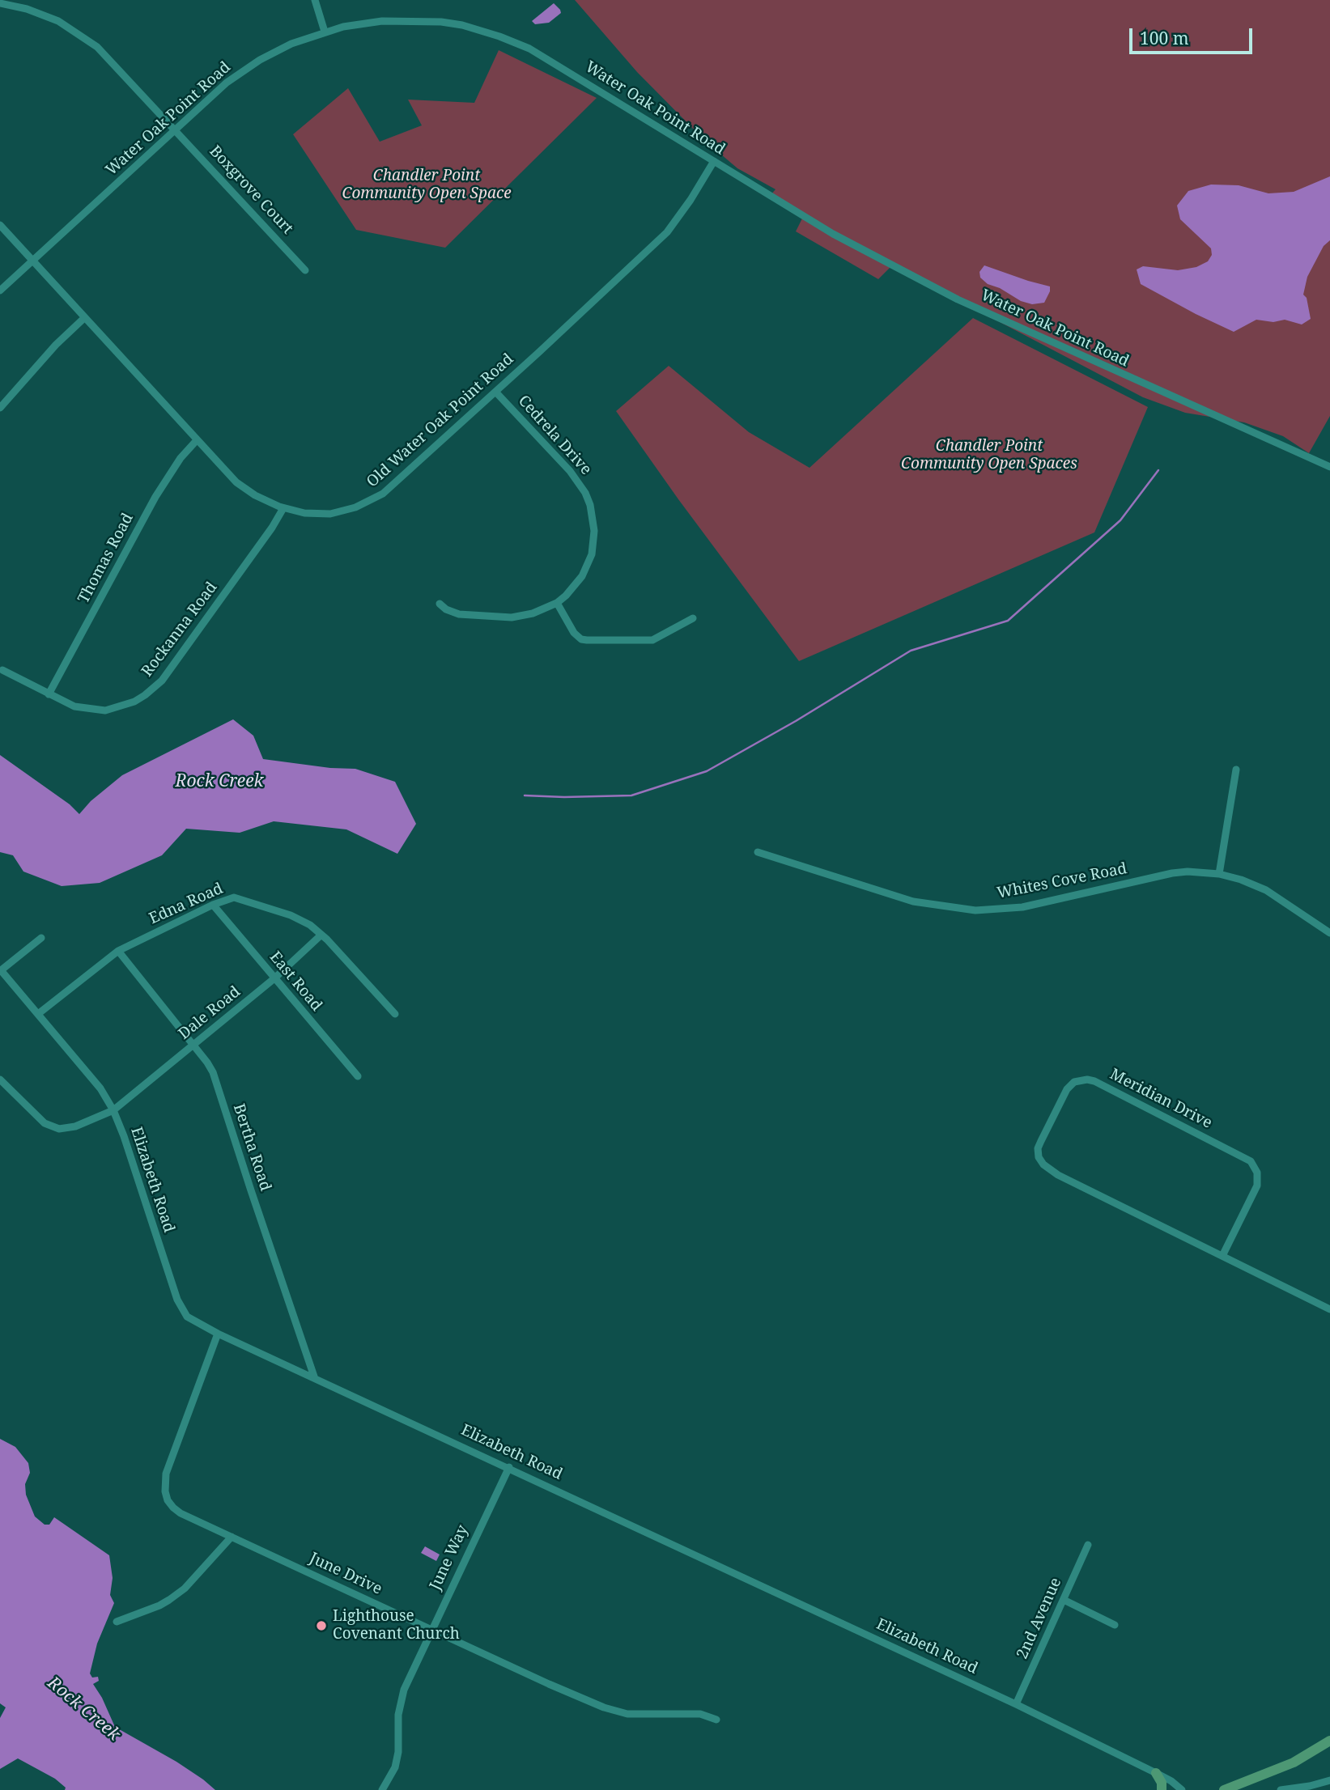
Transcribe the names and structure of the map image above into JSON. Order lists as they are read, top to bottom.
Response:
{
  "streets": {
    "street": [
      "Water Oak Point Road",
      "Boxgrove Court",
      "Old Water Oak Point Road",
      "Cedrela Drive",
      "Thomas Road",
      "Rockanna Road",
      "Whites Cove Road",
      "Edna Road",
      "East Road",
      "Dale Road",
      "Meridian Drive",
      "Bertha Road",
      "Elizabeth Road",
      "June Way",
      "June Drive",
      "2nd Avenue"
    ]
  },
  "crossings": [
    ["Water Oak Point Road", "Boxgrove Court"],
    ["Water Oak Point Road", "Old Water Oak Point Road"],
    ["Old Water Oak Point Road", "Cedrela Drive"],
    ["Old Water Oak Point Road", "Thomas Road"],
    ["Old Water Oak Point Road", "Rockanna Road"],
    ["Thomas Road", "Rockanna Road"],
    ["Edna Road", "East Road"],
    ["Edna Road", "Dale Road"],
    ["Edna Road", "Bertha Road"],
    ["Edna Road", "Elizabeth Road"],
    ["East Road", "Dale Road"],
    ["Dale Road", "Bertha Road"],
    ["Dale Road", "Elizabeth Road"],
    ["Bertha Road", "Elizabeth Road"],
    ["Elizabeth Road", "June Way"],
    ["Elizabeth Road", "June Drive"],
    ["Elizabeth Road", "2nd Avenue"],
    ["June Way", "June Drive"]
  ],
  "water": ["Rock Creek"],
  "parks": ["Chandler Point Community Open Space", "Chandler Point Community Open Spaces"],
  "places": ["Lighthouse Covenant Church"],
  "scale_bar": "100 m"
}
